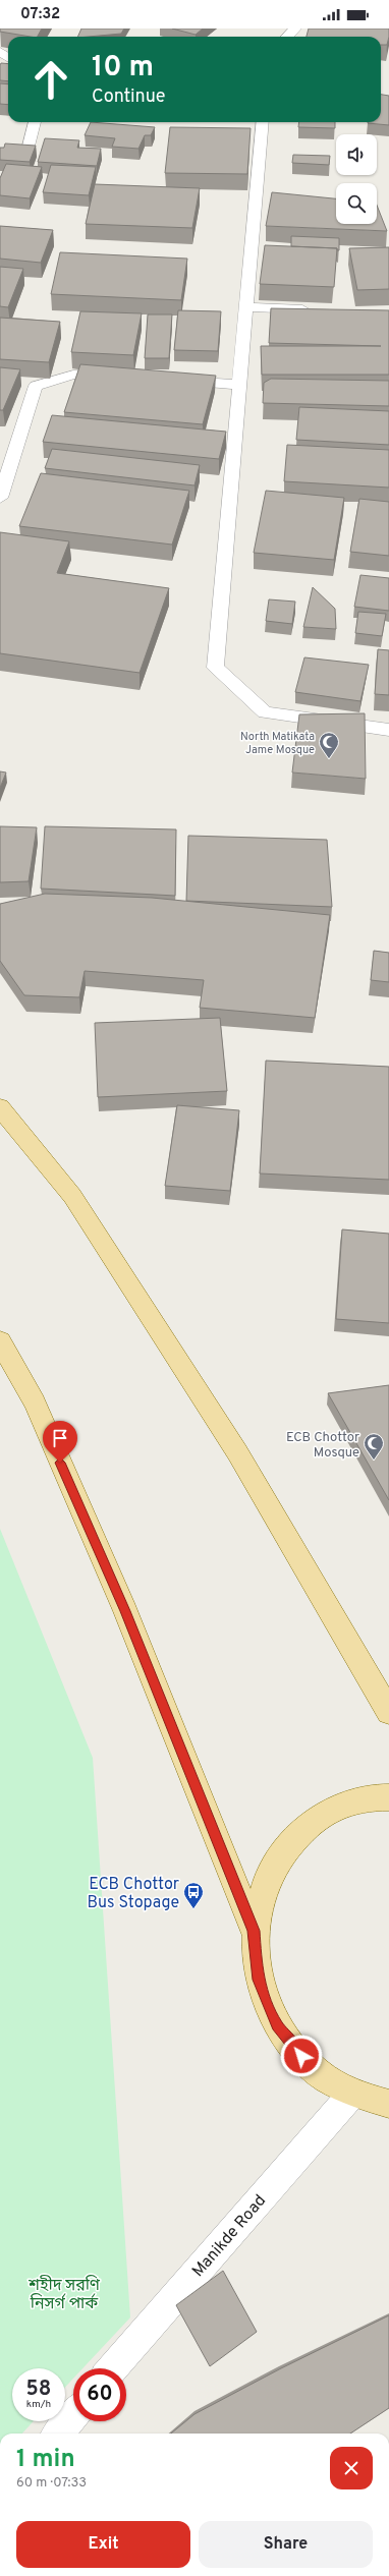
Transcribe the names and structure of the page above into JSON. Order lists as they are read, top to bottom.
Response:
{
  "streets": {
    "street": ["Manikde Road"]
  },
  "parks": ["শহীদ সরণি নিসর্গ পার্ক"],
  "places": {
    "mosque": ["North Matikata Jame Mosque", "ECB Chottor Mosque"],
    "bus stop": ["ECB Chottor Bus Stopage"]
  },
  "page": {
    "status": "07:32",
    "turn": ["10 m", "Continue"],
    "speed": "58 km/h",
    "limit": "60",
    "heading": ["1 min", "60 m · 07:33"],
    "buttons": ["Exit", "Share"]
  }
}
